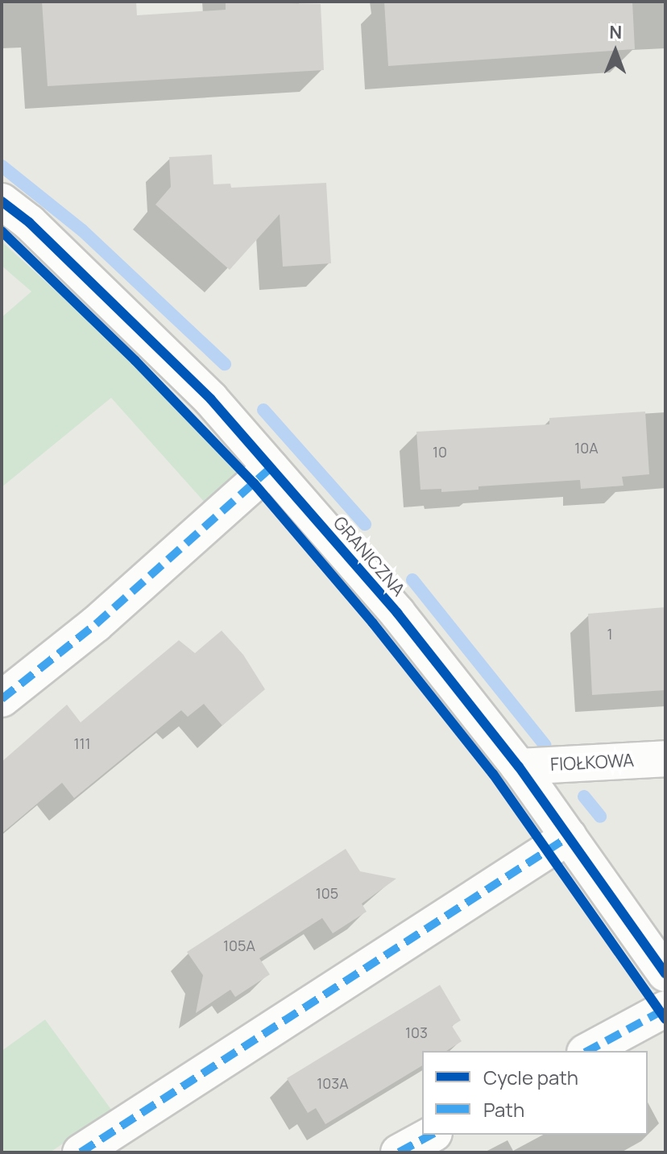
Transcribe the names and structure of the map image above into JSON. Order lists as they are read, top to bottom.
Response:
{
  "streets": {
    "street": ["GRANICZNA", "FIOŁKOWA"]
  },
  "crossings": [
    ["GRANICZNA", "FIOŁKOWA"]
  ],
  "house_numbers": [
    "10A",
    "10",
    "1",
    "111",
    "105",
    "105A",
    "103",
    "103A"
  ],
  "legend": ["Cycle path", "Path"],
  "north": "top"
}
